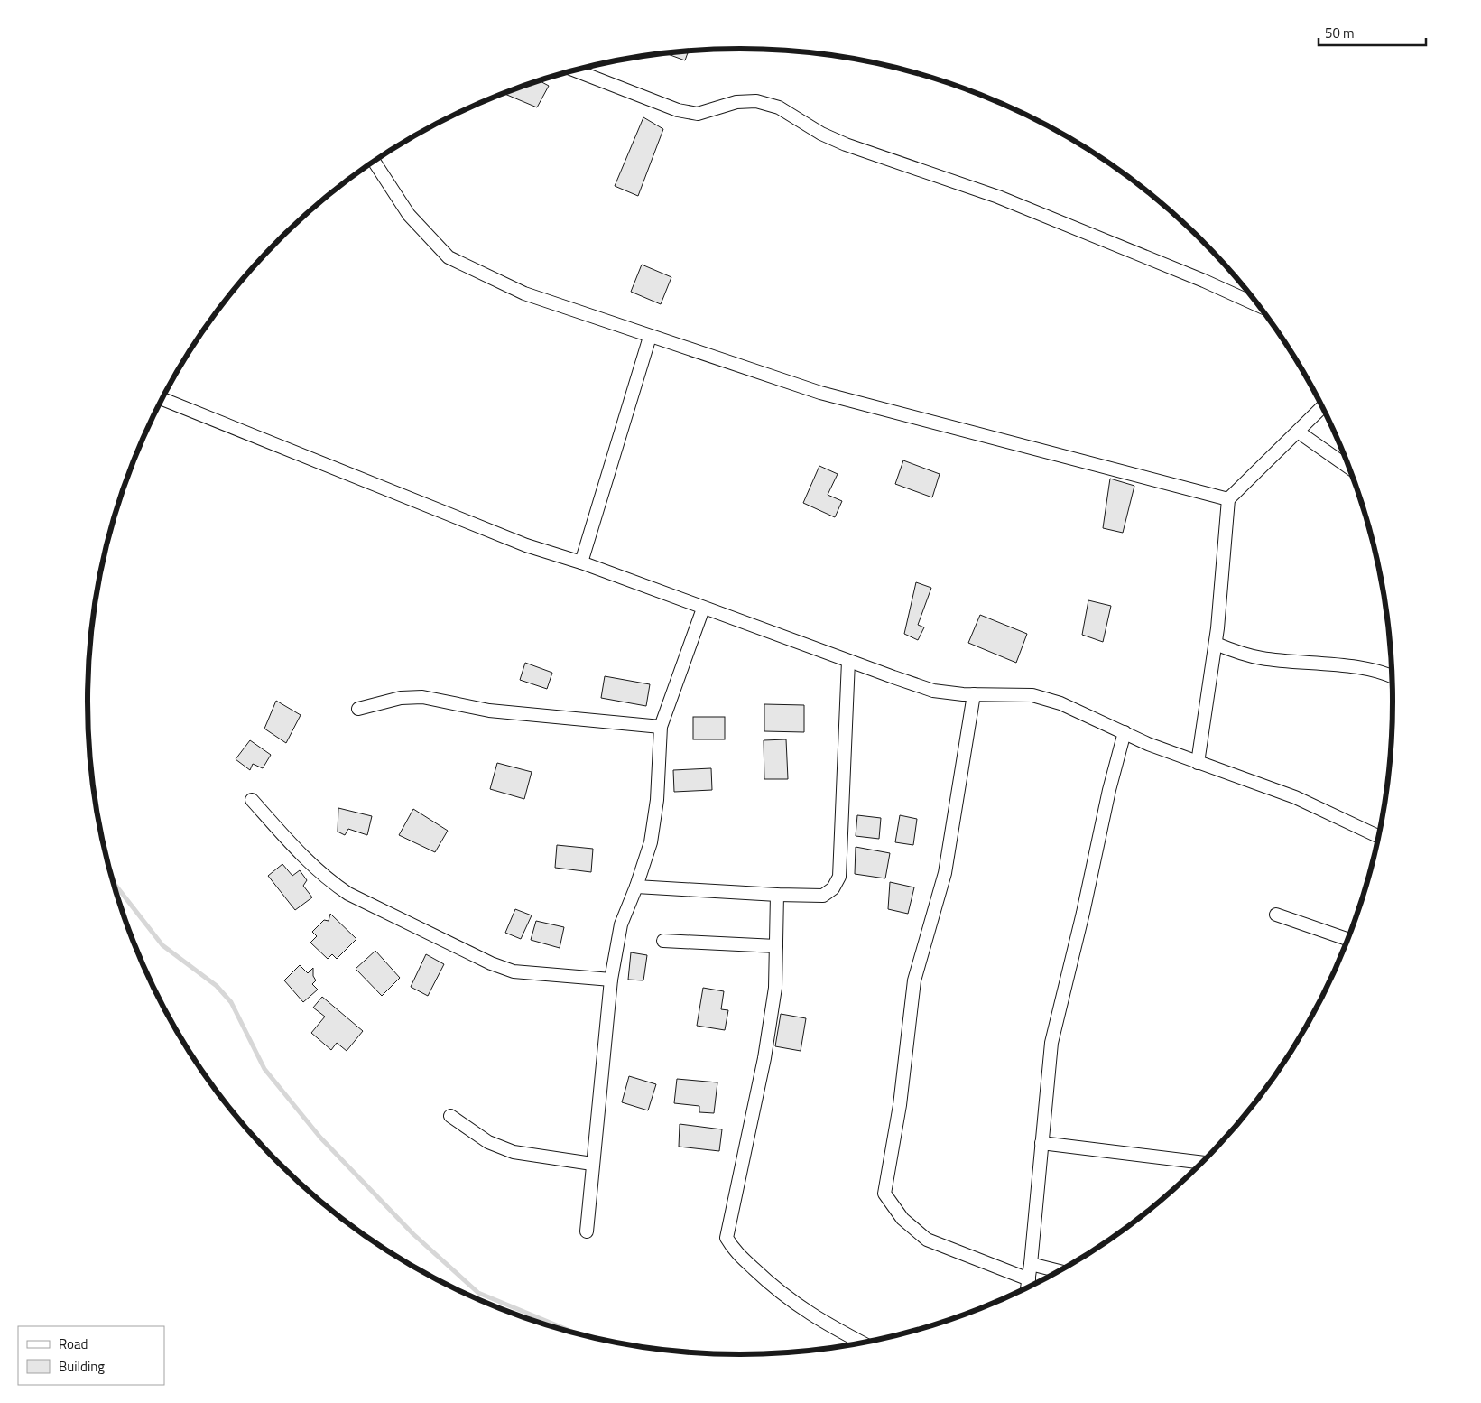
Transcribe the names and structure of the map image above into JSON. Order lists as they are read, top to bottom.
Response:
{
  "legend": ["Road", "Building"],
  "scale_bar": "50 m"
}
